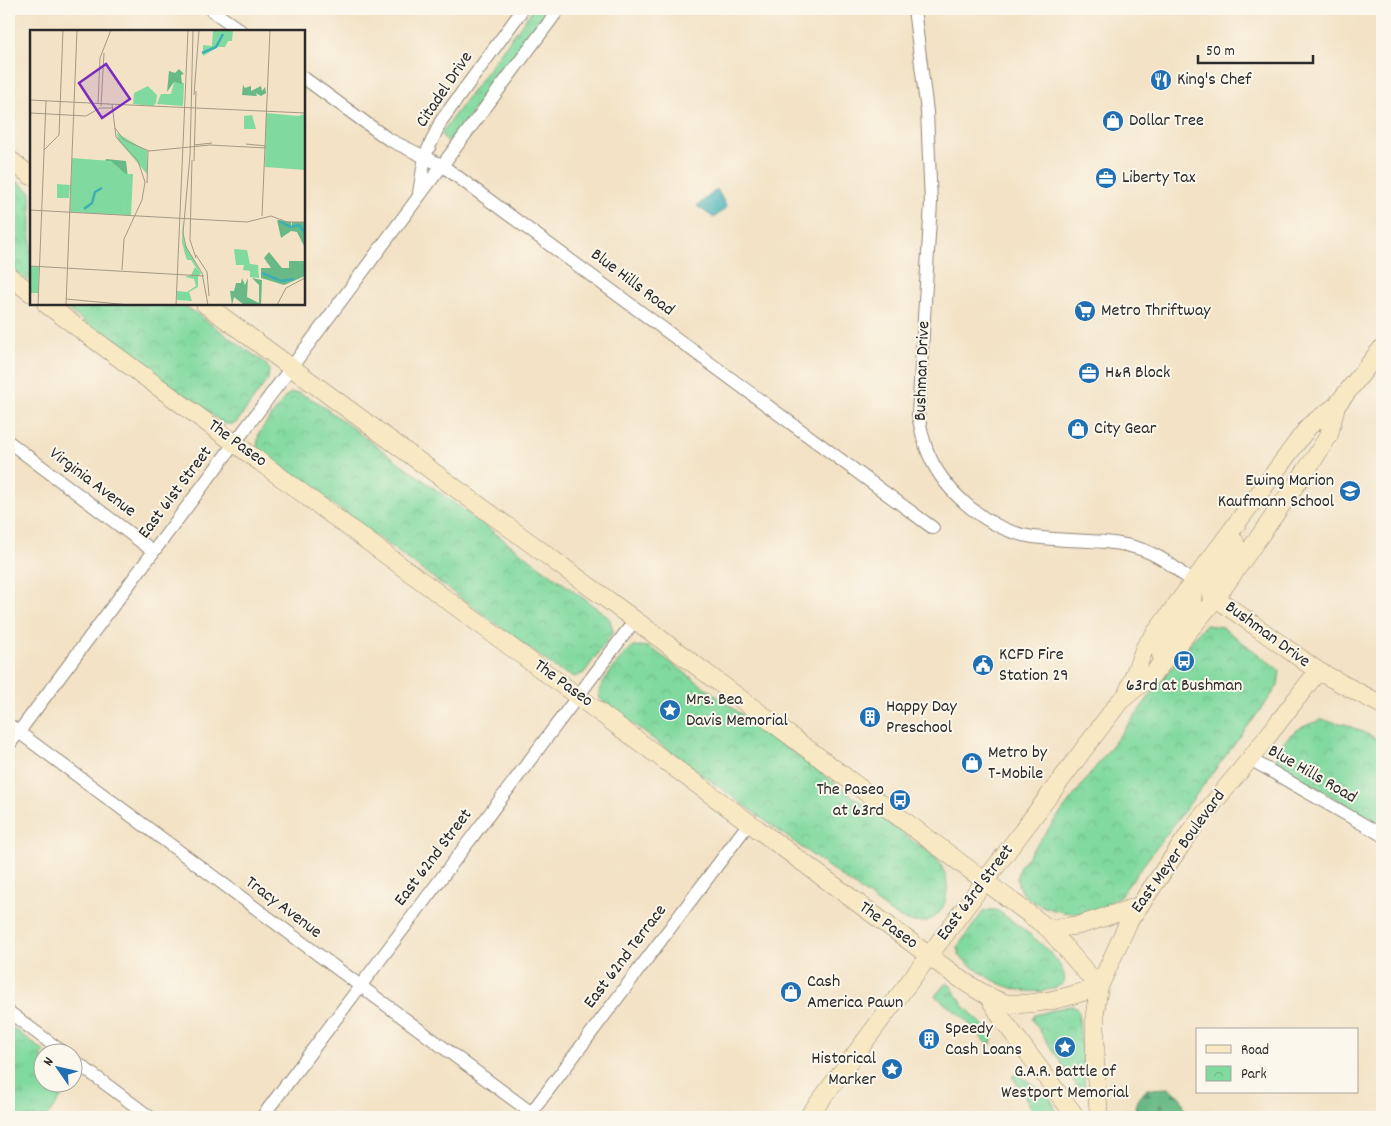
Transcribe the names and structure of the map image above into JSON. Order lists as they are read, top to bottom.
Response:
{
  "streets": {
    "main road": [
      "Bushman Drive",
      "The Paseo",
      "East Meyer Boulevard",
      "East 63rd Street"
    ],
    "street": [
      "Citadel Drive",
      "Blue Hills Road",
      "Virginia Avenue",
      "East 61st Street",
      "East 62nd Street",
      "Tracy Avenue",
      "East 62nd Terrace"
    ]
  },
  "crossings": [
    ["Citadel Drive", "Blue Hills Road"],
    ["Citadel Drive", "East 61st Street"],
    ["Blue Hills Road", "East 61st Street"],
    ["Blue Hills Road", "East Meyer Boulevard"],
    ["Bushman Drive", "East Meyer Boulevard"],
    ["Bushman Drive", "East 63rd Street"],
    ["The Paseo", "East 61st Street"],
    ["The Paseo", "East Meyer Boulevard"],
    ["The Paseo", "East 62nd Street"],
    ["The Paseo", "East 63rd Street"],
    ["The Paseo", "East 62nd Terrace"],
    ["Virginia Avenue", "East 61st Street"],
    ["East 61st Street", "Tracy Avenue"],
    ["East 62nd Street", "Tracy Avenue"],
    ["Tracy Avenue", "East 62nd Terrace"]
  ],
  "places": {
    "restaurant": ["King's Chef"],
    "shop": [
      "Dollar Tree",
      "City Gear",
      "Metro by T-Mobile",
      "Cash America Pawn"
    ],
    "office": ["Liberty Tax", "H&R Block"],
    "supermarket": ["Metro Thriftway"],
    "school or university": ["Ewing Marion Kaufmann School"],
    "bus stop": ["63rd at Bushman", "The Paseo at 63rd"],
    "public building": ["KCFD Fire Station 29"],
    "place": ["Mrs. Bea Davis Memorial", "G.A.R. Battle of Westport Memorial", "Historical Marker"],
    "building": ["Happy Day Preschool", "Speedy Cash Loans"]
  },
  "legend": ["Road", "Park"],
  "scale_bar": "50 m",
  "north": "top left"
}
